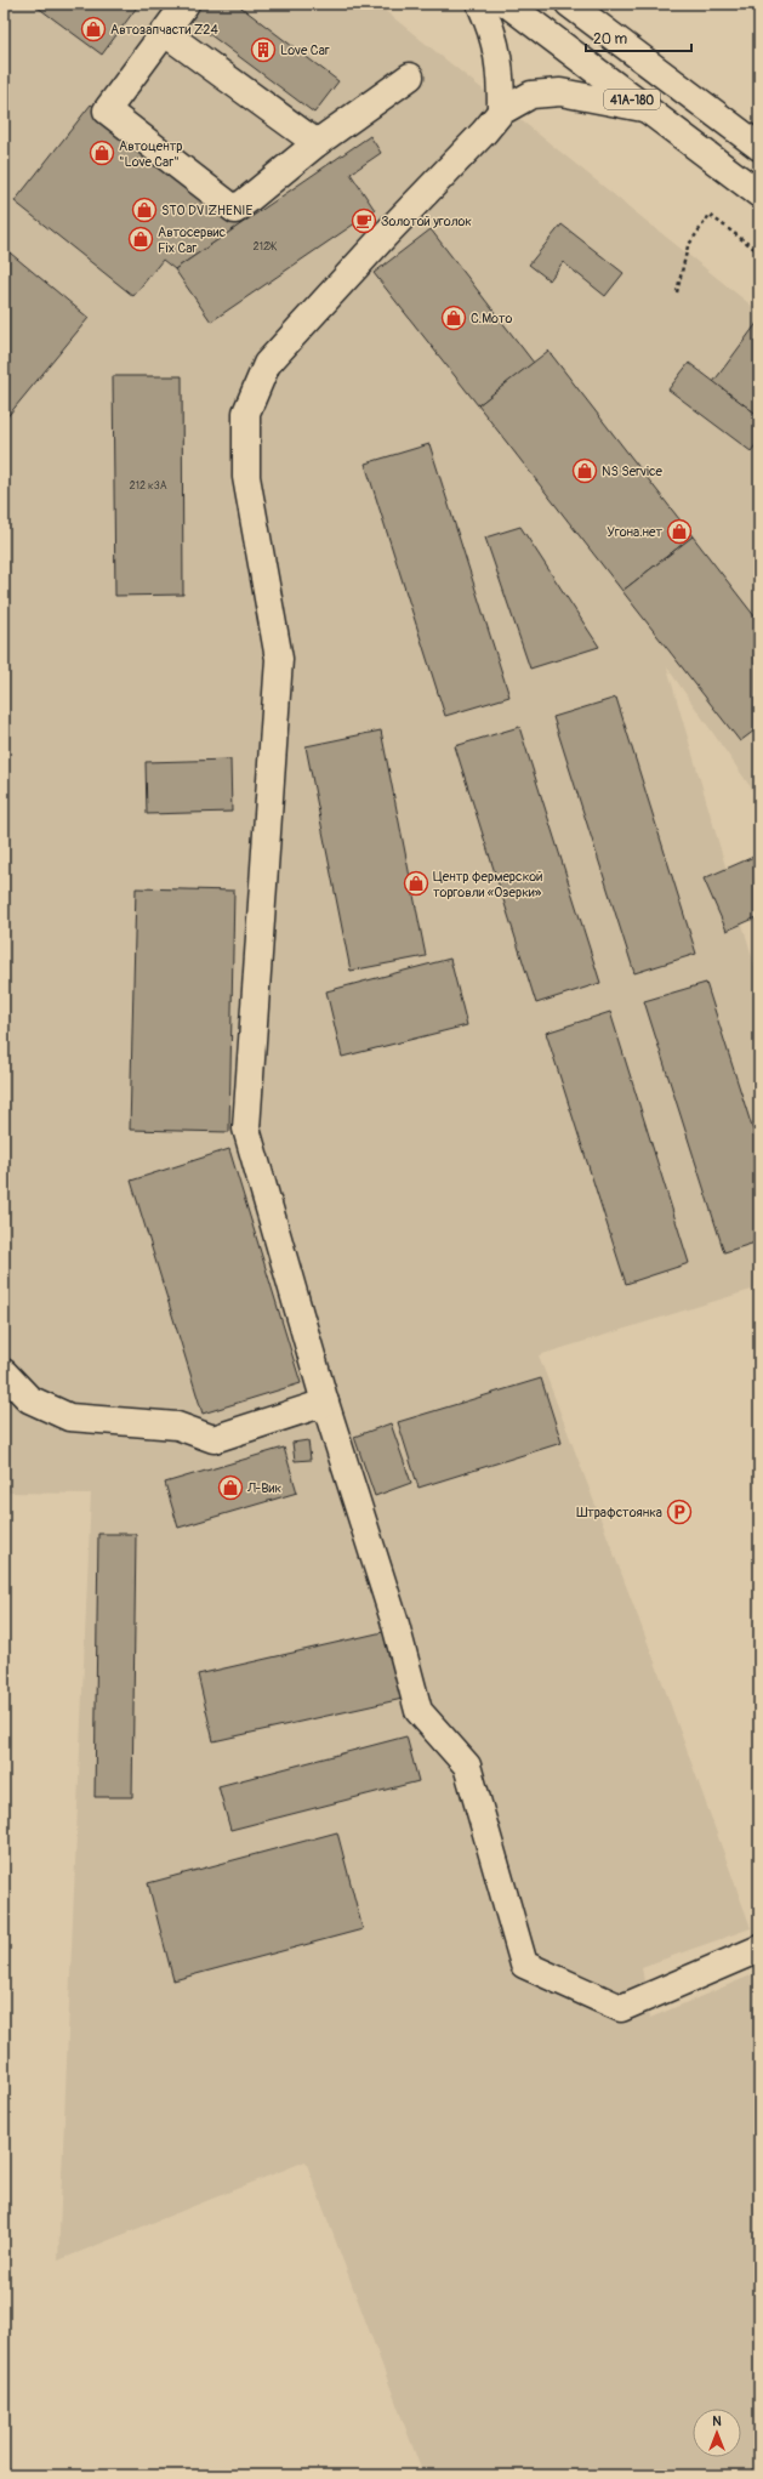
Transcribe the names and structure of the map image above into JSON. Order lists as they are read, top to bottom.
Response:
{
  "streets": {
    "main road": ["41А-180"]
  },
  "places": {
    "shop": [
      "Автозапчасти Z24",
      "Автоцентр \"Love Car\"",
      "STO DVIZHENIE",
      "Автосервис Fix Car",
      "С.Мото",
      "NS Service",
      "Угона.нет",
      "Центр фермерской торговли «Озерки»",
      "Л-Вик"
    ],
    "building": ["Love Car"],
    "cafe": ["Золотой уголок"],
    "parking": ["Штрафстоянка"]
  },
  "house_numbers": ["212Ж", "212 к3А"],
  "scale_bar": "20 m",
  "north": "top"
}
